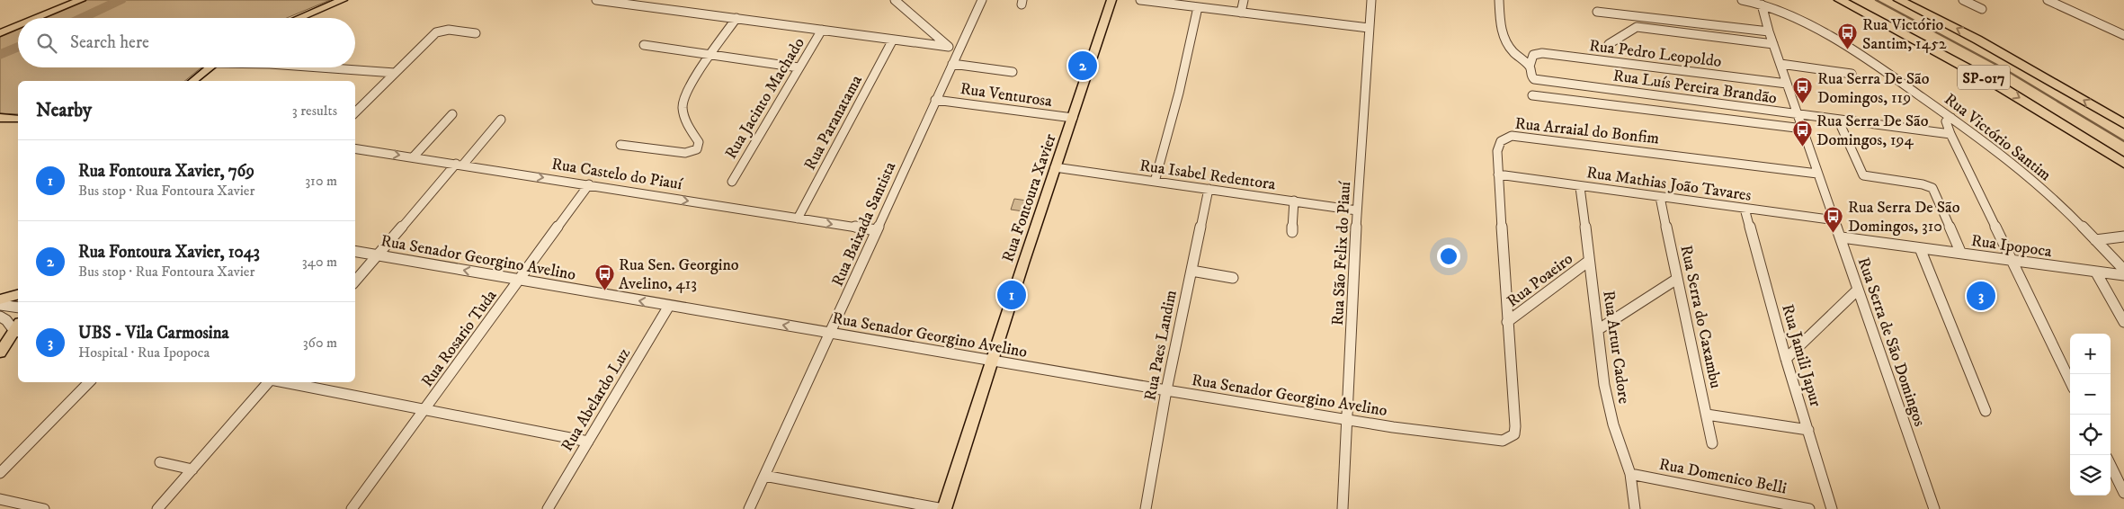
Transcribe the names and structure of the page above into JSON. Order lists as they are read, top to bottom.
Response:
{
  "streets": {
    "highway": ["SP-017"],
    "main road": ["Rua Fontoura Xavier"],
    "street": [
      "Rua Pedro Leopoldo",
      "Rua Luís Pereira Brandão",
      "Rua Venturosa",
      "Rua Jacinto Machado",
      "Rua Paranatama",
      "Rua Arraial do Bonfim",
      "Rua Victório Santim",
      "Rua Castelo do Piauí",
      "Rua Isabel Redentora",
      "Rua Mathias João Tavares",
      "Rua Baixada Santista",
      "Rua Ipopoca",
      "Rua São Felix do Piauí",
      "Rua Senador Georgino Avelino",
      "Rua Poaeiro",
      "Rua Serra do Caxambu",
      "Rua Rosario Tuda",
      "Rua Serra de São Domingos",
      "Rua Paes Landim",
      "Rua Artur Cadore",
      "Rua Jamili Japur",
      "Rua Abelardo Luz",
      "Rua Domenico Belli"
    ]
  },
  "crossings": [
    ["Rua Pedro Leopoldo", "Rua Luís Pereira Brandão"],
    ["Rua Pedro Leopoldo", "Rua Serra de São Domingos"],
    ["Rua Luís Pereira Brandão", "Rua Serra de São Domingos"],
    ["Rua Venturosa", "Rua Fontoura Xavier"],
    ["Rua Venturosa", "Rua Baixada Santista"],
    ["Rua Paranatama", "Rua Castelo do Piauí"],
    ["Rua Arraial do Bonfim", "Rua Mathias João Tavares"],
    ["Rua Arraial do Bonfim", "Rua Senador Georgino Avelino"],
    ["Rua Arraial do Bonfim", "Rua Poaeiro"],
    ["Rua Arraial do Bonfim", "Rua Serra de São Domingos"],
    ["Rua Victório Santim", "Rua Serra de São Domingos"],
    ["Rua Castelo do Piauí", "Rua Baixada Santista"],
    ["Rua Castelo do Piauí", "Rua Rosario Tuda"],
    ["Rua Isabel Redentora", "Rua Fontoura Xavier"],
    ["Rua Isabel Redentora", "Rua São Felix do Piauí"],
    ["Rua Isabel Redentora", "Rua Paes Landim"],
    ["Rua Mathias João Tavares", "Rua Serra do Caxambu"],
    ["Rua Mathias João Tavares", "Rua Serra de São Domingos"],
    ["Rua Mathias João Tavares", "Rua Artur Cadore"],
    ["Rua Mathias João Tavares", "Rua Jamili Japur"],
    ["Rua Fontoura Xavier", "Rua Senador Georgino Avelino"],
    ["Rua Baixada Santista", "Rua Senador Georgino Avelino"],
    ["Rua Ipopoca", "Rua Serra de São Domingos"],
    ["Rua São Felix do Piauí", "Rua Senador Georgino Avelino"],
    ["Rua Senador Georgino Avelino", "Rua Rosario Tuda"],
    ["Rua Senador Georgino Avelino", "Rua Paes Landim"],
    ["Rua Senador Georgino Avelino", "Rua Abelardo Luz"],
    ["Rua Poaeiro", "Rua Artur Cadore"],
    ["Rua Artur Cadore", "Rua Domenico Belli"]
  ],
  "one_way": ["Rua Castelo do Piauí", "Rua Senador Georgino Avelino"],
  "places": {
    "bus stop": [
      "Rua Victório Santim, 1452",
      "Rua Serra De São Domingos, 119",
      "Rua Serra De São Domingos, 194",
      "Rua Serra De São Domingos, 310",
      "Rua Sen. Georgino Avelino, 413"
    ]
  },
  "page": {
    "search": "Search here",
    "pins": ["2", "1", "3"],
    "heading": ["Nearby", "3 results"],
    "list": [
      {
        "mark": "1",
        "name": "Rua Fontoura Xavier, 769",
        "note": "Bus stop · Rua Fontoura Xavier",
        "value": "310 m"
      },
      {
        "mark": "2",
        "name": "Rua Fontoura Xavier, 1043",
        "note": "Bus stop · Rua Fontoura Xavier",
        "value": "340 m"
      },
      {
        "mark": "3",
        "name": "UBS - Vila Carmosina",
        "note": "Hospital · Rua Ipopoca",
        "value": "360 m"
      }
    ],
    "map_buttons": ["+", "−"]
  }
}
